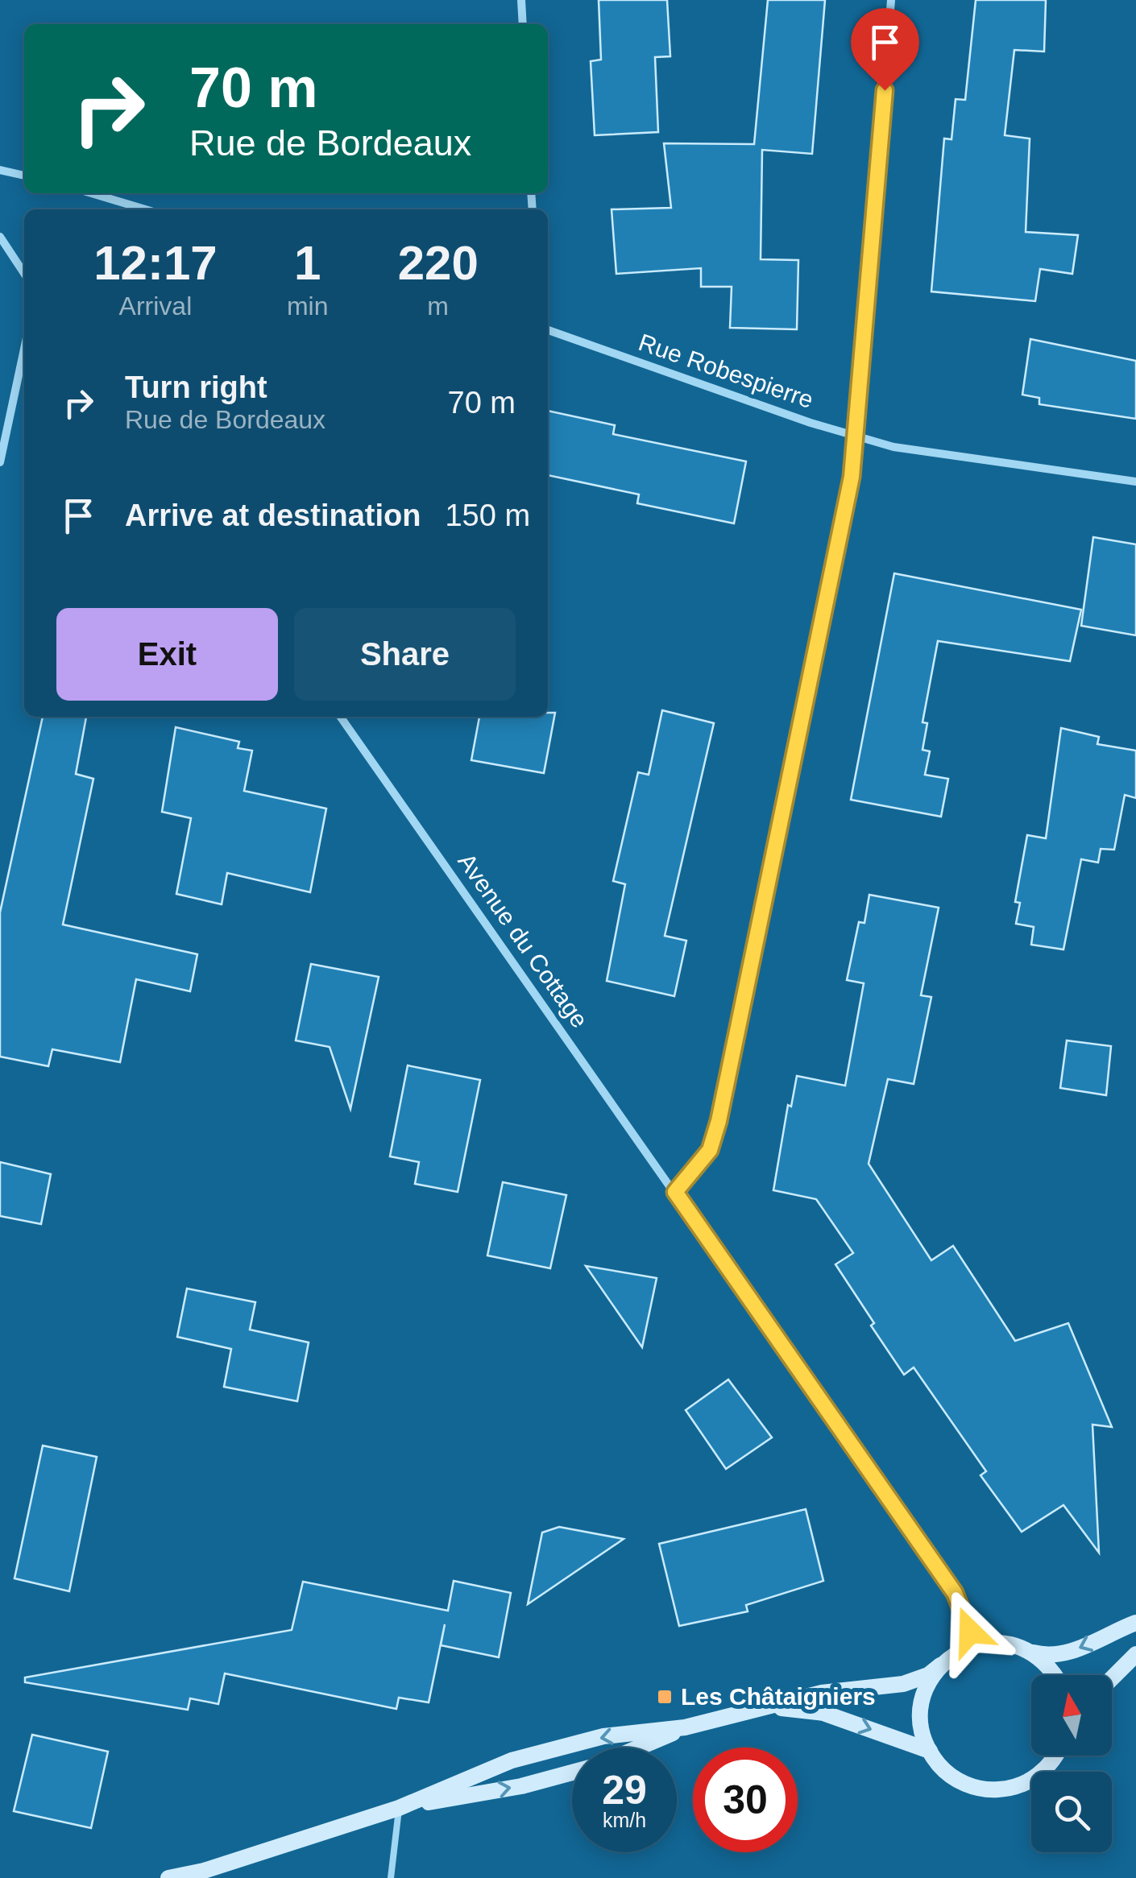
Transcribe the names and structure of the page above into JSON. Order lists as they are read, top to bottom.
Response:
{
  "streets": {
    "street": ["Rue Robespierre", "Avenue du Cottage"]
  },
  "places": {
    "transit": ["Les Châtaigniers"]
  },
  "north": "top",
  "page": {
    "turn": ["70 m", "Rue de Bordeaux"],
    "eta": [
      "12:17",
      "Arrival",
      "1",
      "min",
      "220",
      "m"
    ],
    "list": [
      {
        "name": "Turn right",
        "note": "Rue de Bordeaux",
        "value": "70 m"
      },
      {
        "name": "Arrive at destination",
        "value": "150 m"
      }
    ],
    "buttons": ["Exit", "Share"],
    "speed": "29 km/h",
    "limit": "30"
  }
}
